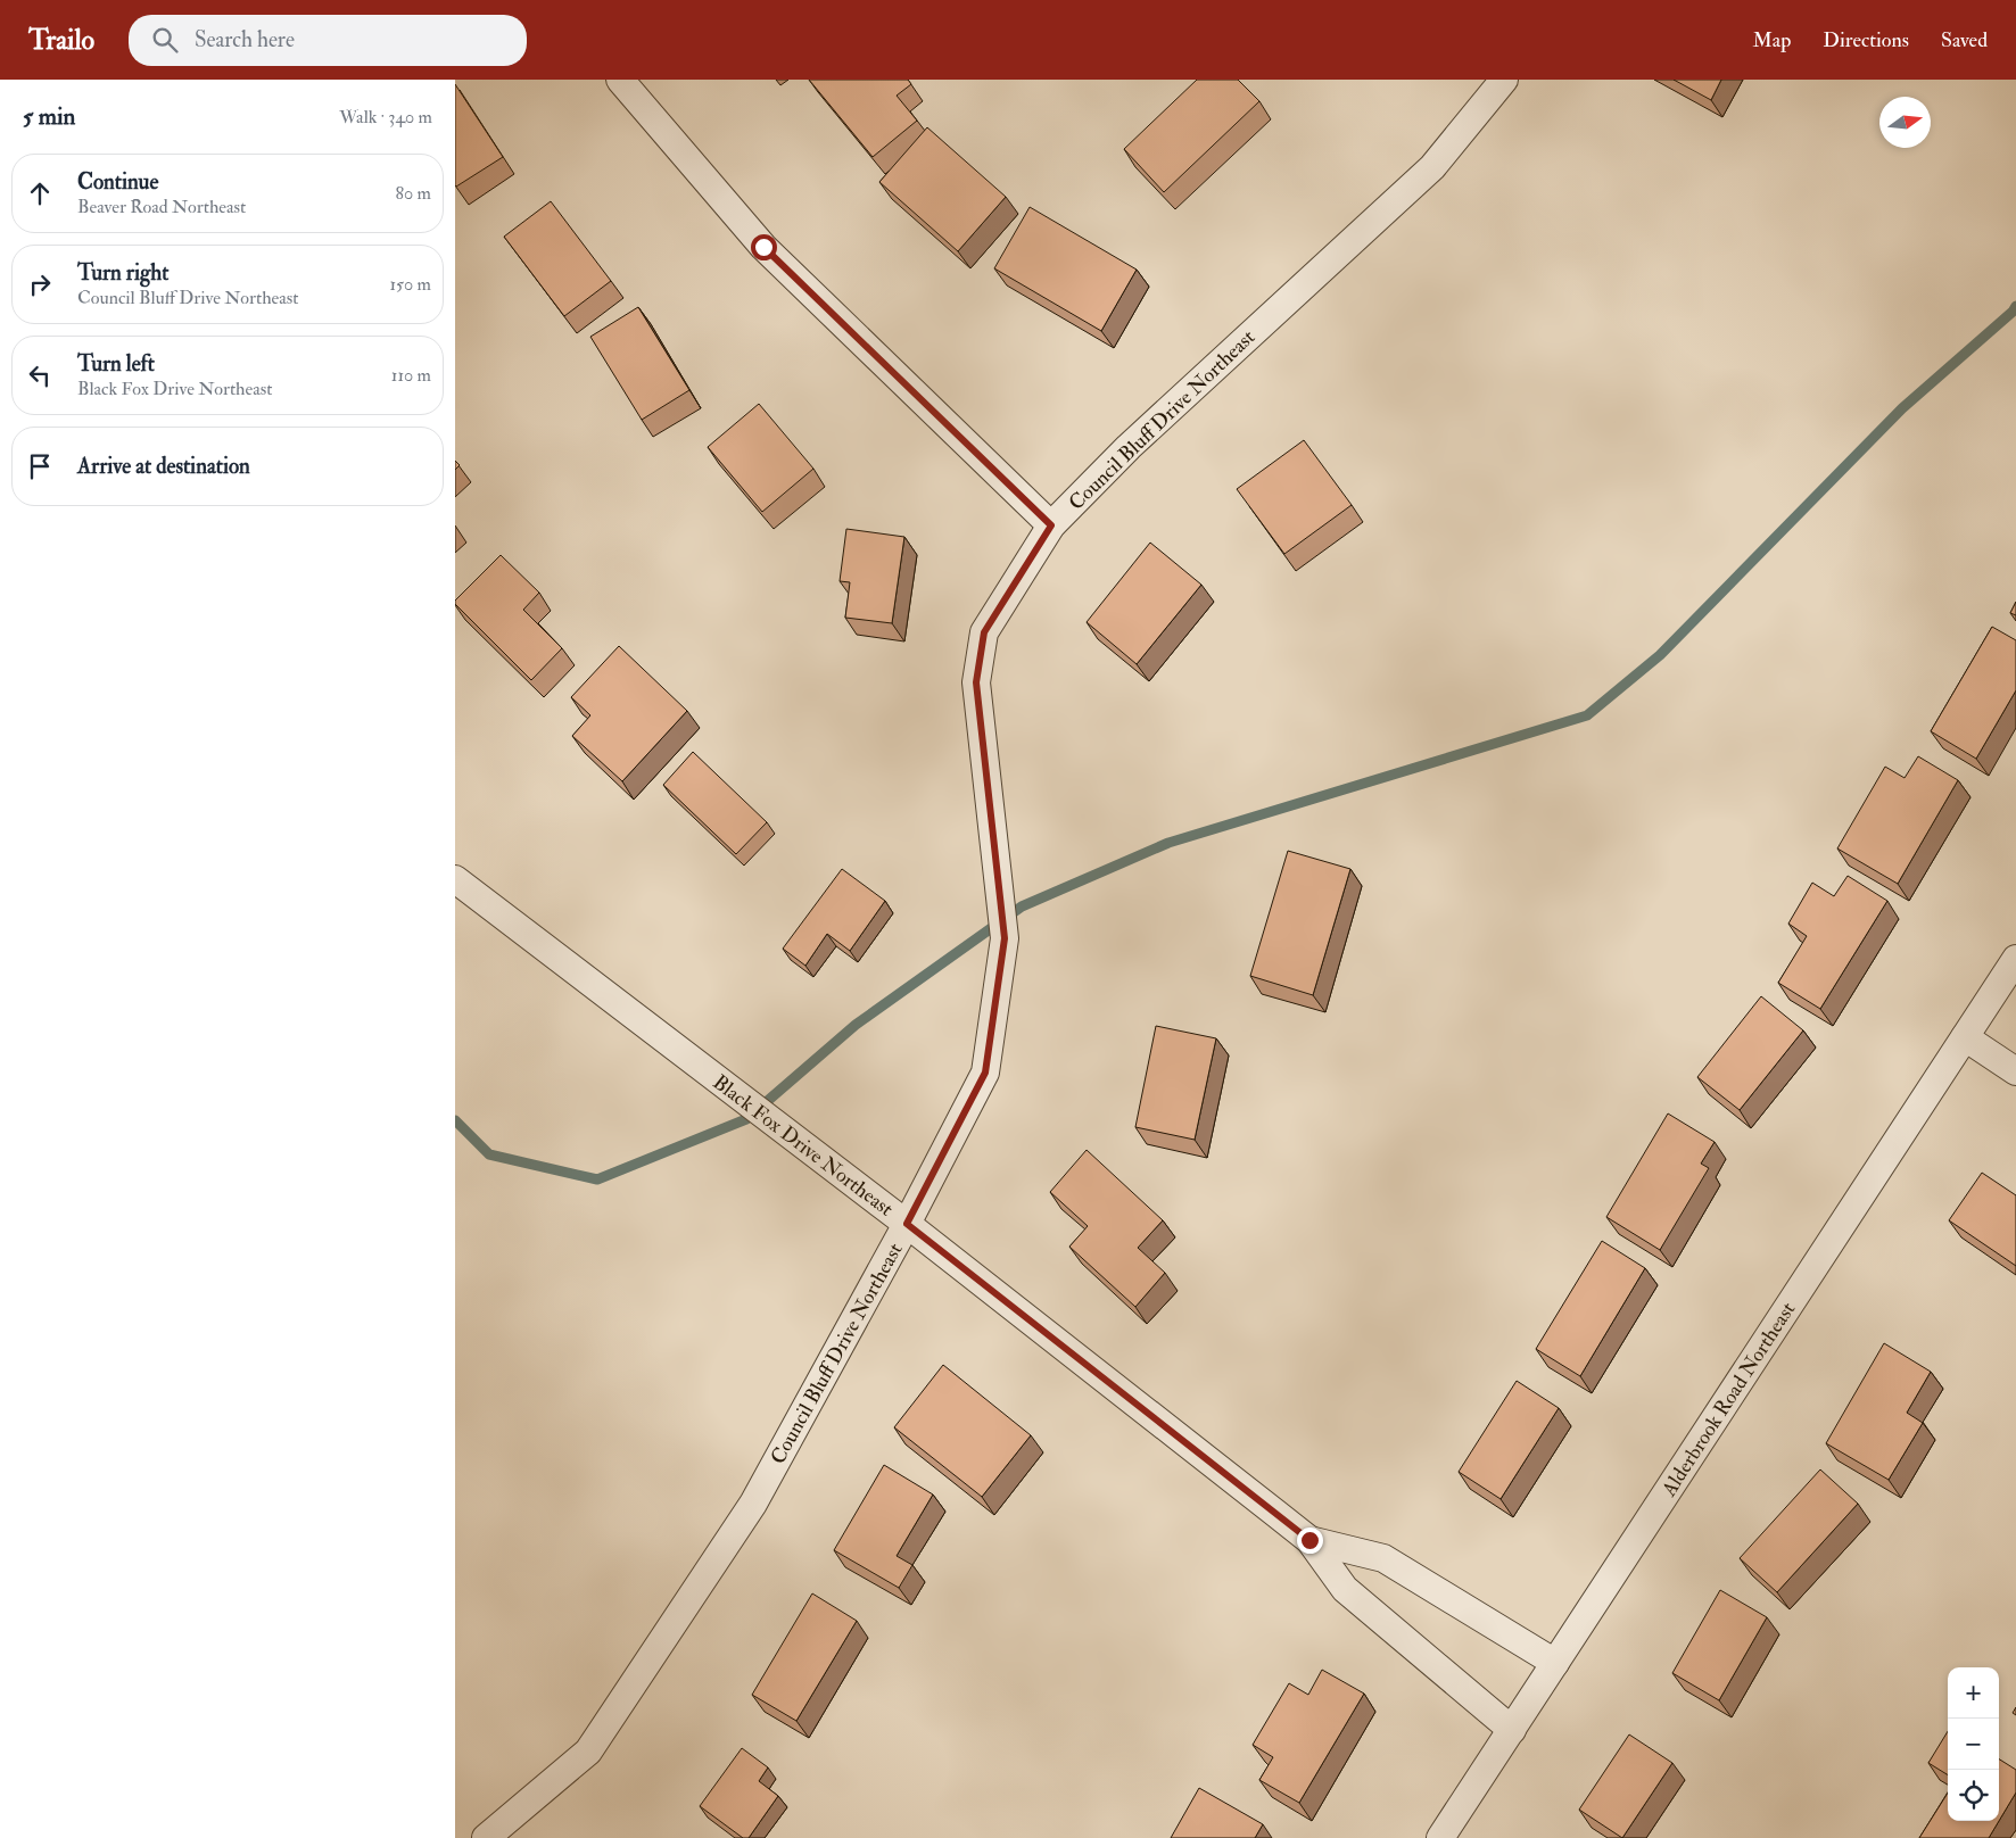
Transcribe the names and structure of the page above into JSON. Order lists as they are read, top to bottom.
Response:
{
  "streets": {
    "street": ["Council Bluff Drive Northeast", "Black Fox Drive Northeast", "Alderbrook Road Northeast"]
  },
  "crossings": [
    ["Council Bluff Drive Northeast", "Black Fox Drive Northeast"],
    ["Black Fox Drive Northeast", "Alderbrook Road Northeast"]
  ],
  "north": "right",
  "page": {
    "header": "Trailo",
    "search": "Search here",
    "nav": ["Map", "Directions", "Saved"],
    "heading": ["5 min", "Walk · 340 m"],
    "list": [
      ["Continue", "Beaver Road Northeast", "80 m"],
      ["Turn right", "Council Bluff Drive Northeast", "150 m"],
      ["Turn left", "Black Fox Drive Northeast", "110 m"],
      "Arrive at destination"
    ],
    "map_buttons": ["+", "−"]
  }
}
